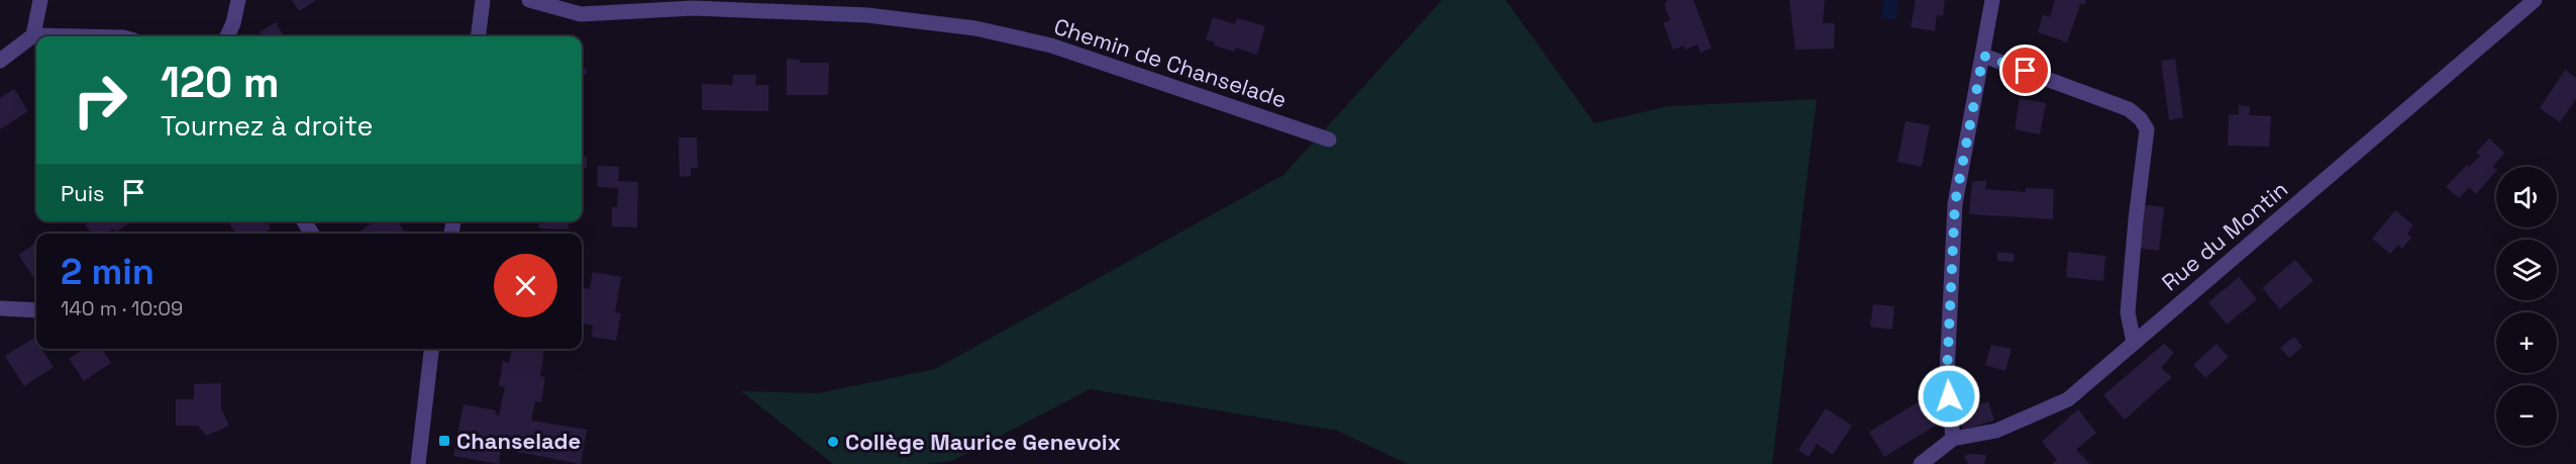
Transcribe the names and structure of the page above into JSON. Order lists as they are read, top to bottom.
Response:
{
  "streets": {
    "street": ["Chemin de Chanselade", "Rue du Montin"]
  },
  "places": {
    "transit": ["Chanselade"],
    "other": ["Collège Maurice Genevoix"]
  },
  "page": {
    "turn": ["120 m", "Tournez à droite"],
    "then": "Puis",
    "map_buttons": ["+", "−"],
    "heading": ["2 min", "140 m · 10:09"]
  }
}
